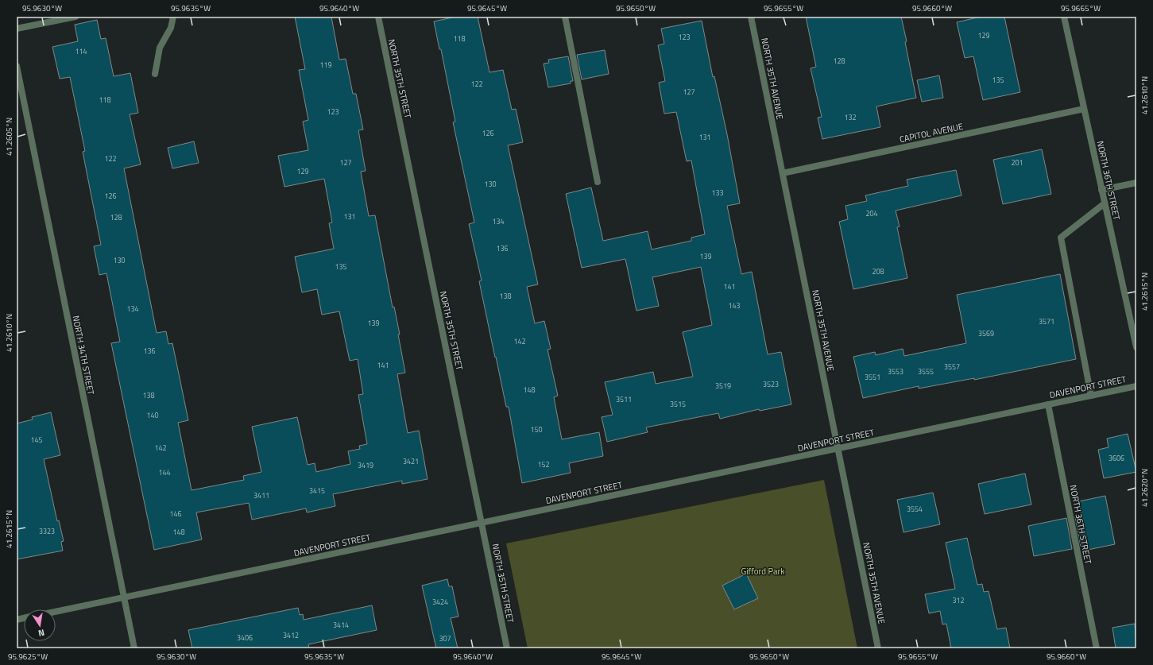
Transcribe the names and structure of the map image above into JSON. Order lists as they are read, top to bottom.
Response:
{
  "streets": {
    "street": [
      "NORTH 35TH STREET",
      "NORTH 35TH AVENUE",
      "CAPITOL AVENUE",
      "NORTH 36TH STREET",
      "NORTH 34TH STREET",
      "DAVENPORT STREET"
    ]
  },
  "crossings": [
    ["NORTH 35TH STREET", "DAVENPORT STREET"],
    ["NORTH 35TH AVENUE", "CAPITOL AVENUE"],
    ["NORTH 35TH AVENUE", "DAVENPORT STREET"],
    ["CAPITOL AVENUE", "NORTH 36TH STREET"],
    ["NORTH 36TH STREET", "DAVENPORT STREET"],
    ["NORTH 34TH STREET", "DAVENPORT STREET"]
  ],
  "parks": ["Gifford Park"],
  "house_numbers": [
    "129",
    "123",
    "118",
    "114",
    "128",
    "119",
    "135",
    "122",
    "127",
    "118",
    "123",
    "132",
    "126",
    "131",
    "122",
    "127",
    "201",
    "129",
    "130",
    "133",
    "126",
    "204",
    "131",
    "128",
    "134",
    "136",
    "139",
    "130",
    "135",
    "208",
    "141",
    "138",
    "143",
    "134",
    "3571",
    "139",
    "3569",
    "142",
    "136",
    "141",
    "3557",
    "3553",
    "3555",
    "3551",
    "3523",
    "3519",
    "148",
    "138",
    "3511",
    "3515",
    "140",
    "150",
    "145",
    "142",
    "3606",
    "3421",
    "152",
    "3419",
    "144",
    "3415",
    "3411",
    "3554",
    "146",
    "3323",
    "148",
    "312",
    "3424",
    "3414",
    "3412",
    "3406",
    "307"
  ],
  "north": "bottom",
  "coordinates": [
    "95.9630°W",
    "95.9635°W",
    "95.9640°W",
    "95.9645°W",
    "95.9650°W",
    "95.9655°W",
    "95.9660°W",
    "95.9665°W",
    "41.2610°N",
    "41.2605°N",
    "41.2615°N",
    "41.2620°N",
    "95.9625°W"
  ]
}
